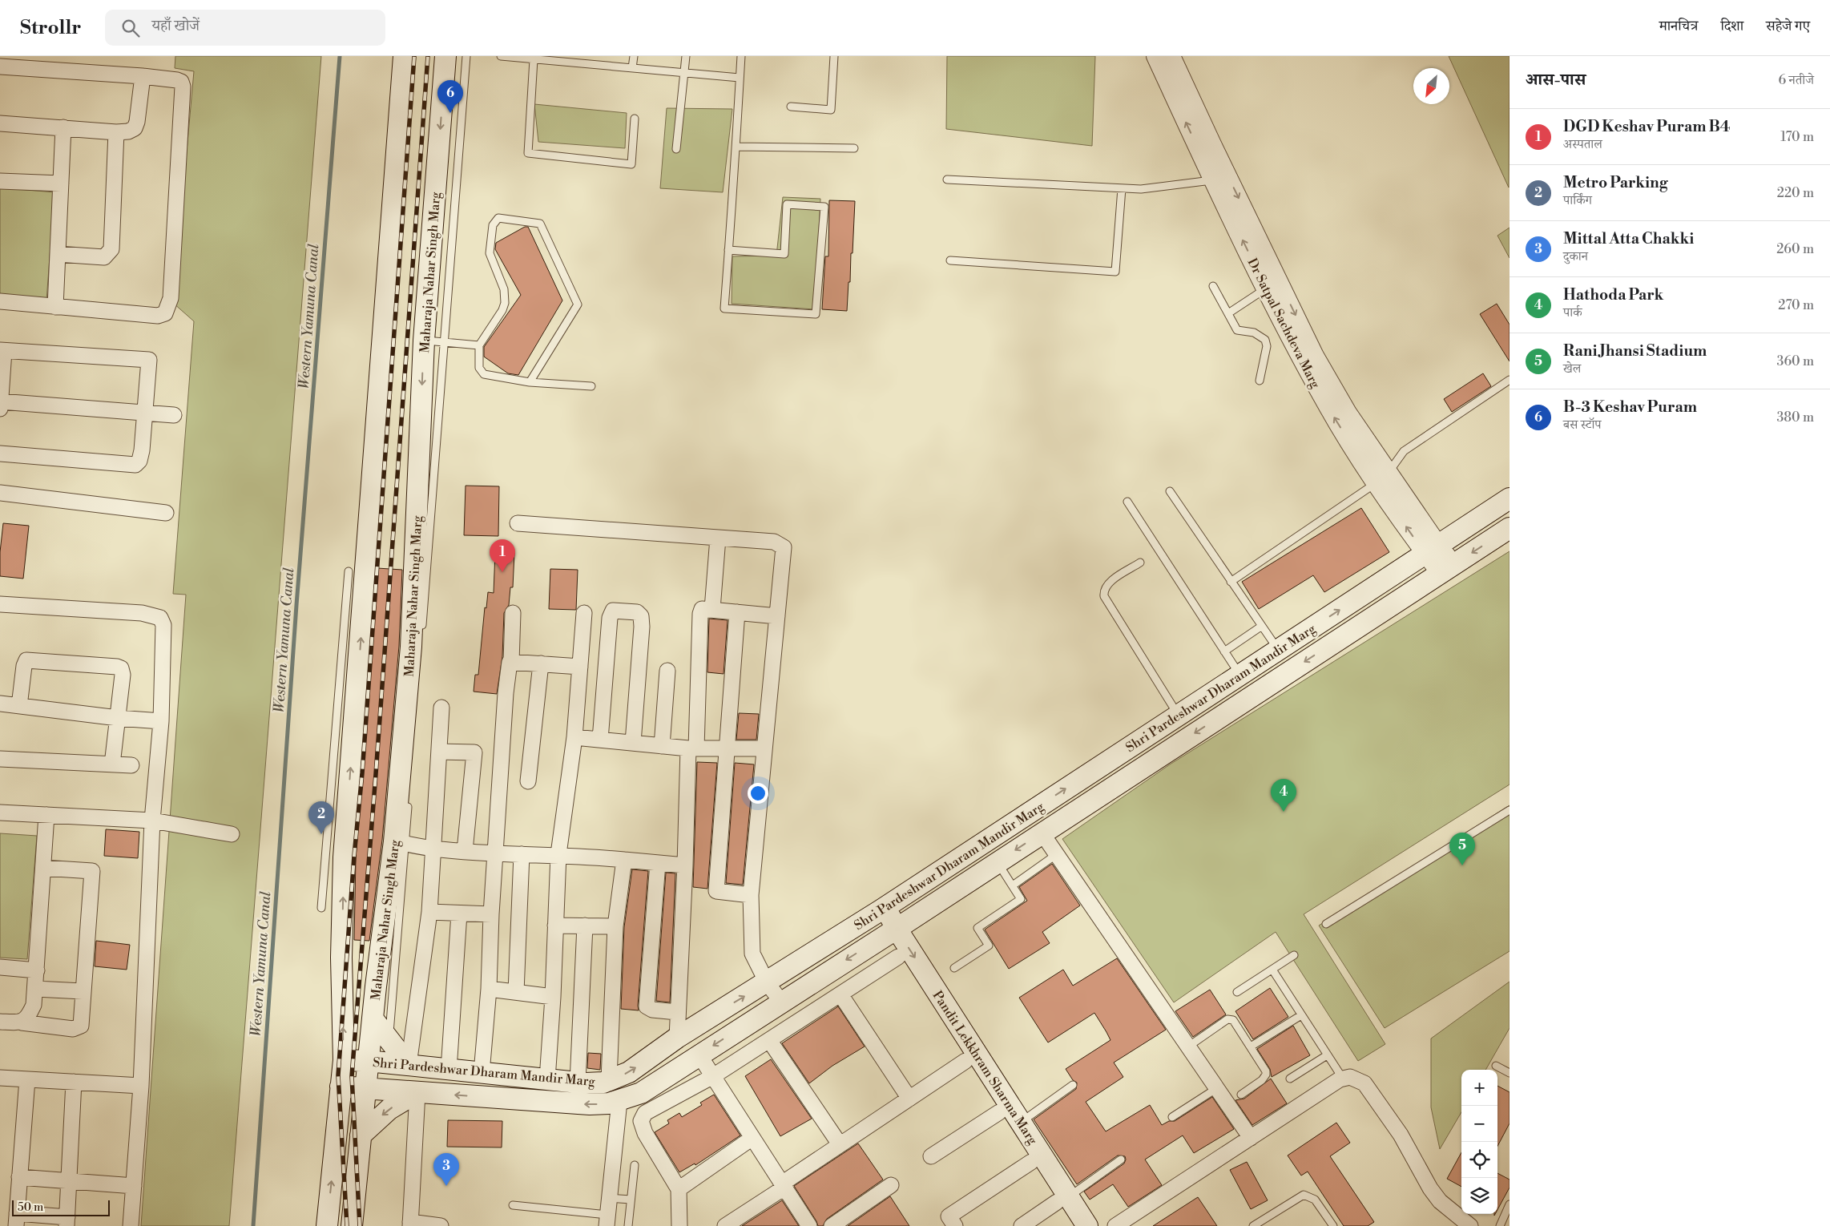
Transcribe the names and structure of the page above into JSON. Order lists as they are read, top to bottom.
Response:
{
  "streets": {
    "main road": ["Maharaja Nahar Singh Marg", "Shri Pardeshwar Dharam Mandir Marg", "Pandit Lekkhram Sharma Marg"],
    "street": ["Dr Satpal Sachdeva Marg"]
  },
  "crossings": [
    ["Maharaja Nahar Singh Marg", "Shri Pardeshwar Dharam Mandir Marg"],
    ["Dr Satpal Sachdeva Marg", "Shri Pardeshwar Dharam Mandir Marg"],
    ["Shri Pardeshwar Dharam Mandir Marg", "Pandit Lekkhram Sharma Marg"]
  ],
  "water": ["Western Yamuna Canal"],
  "scale_bar": "50 m",
  "north": "bottom left",
  "page": {
    "header": "Strollr",
    "search": "यहाँ खोजें",
    "nav": ["मानचित्र", "दिशा", "सहेजे गए"],
    "heading": ["आस-पास", "6 नतीजे"],
    "pins": [
      "6",
      "1",
      "4",
      "2",
      "5",
      "3"
    ],
    "list": [
      {
        "mark": "1",
        "name": "DGD Keshav Puram B4",
        "note": "अस्पताल",
        "value": "170 m"
      },
      {
        "mark": "2",
        "name": "Metro Parking",
        "note": "पार्किंग",
        "value": "220 m"
      },
      {
        "mark": "3",
        "name": "Mittal Atta Chakki",
        "note": "दुकान",
        "value": "260 m"
      },
      {
        "mark": "4",
        "name": "Hathoda Park",
        "note": "पार्क",
        "value": "270 m"
      },
      {
        "mark": "5",
        "name": "Rani Jhansi Stadium",
        "note": "खेल",
        "value": "360 m"
      },
      {
        "mark": "6",
        "name": "B-3 Keshav Puram",
        "note": "बस स्टॉप",
        "value": "380 m"
      }
    ],
    "map_buttons": ["+", "−"],
    "scale": "50 m"
  }
}
